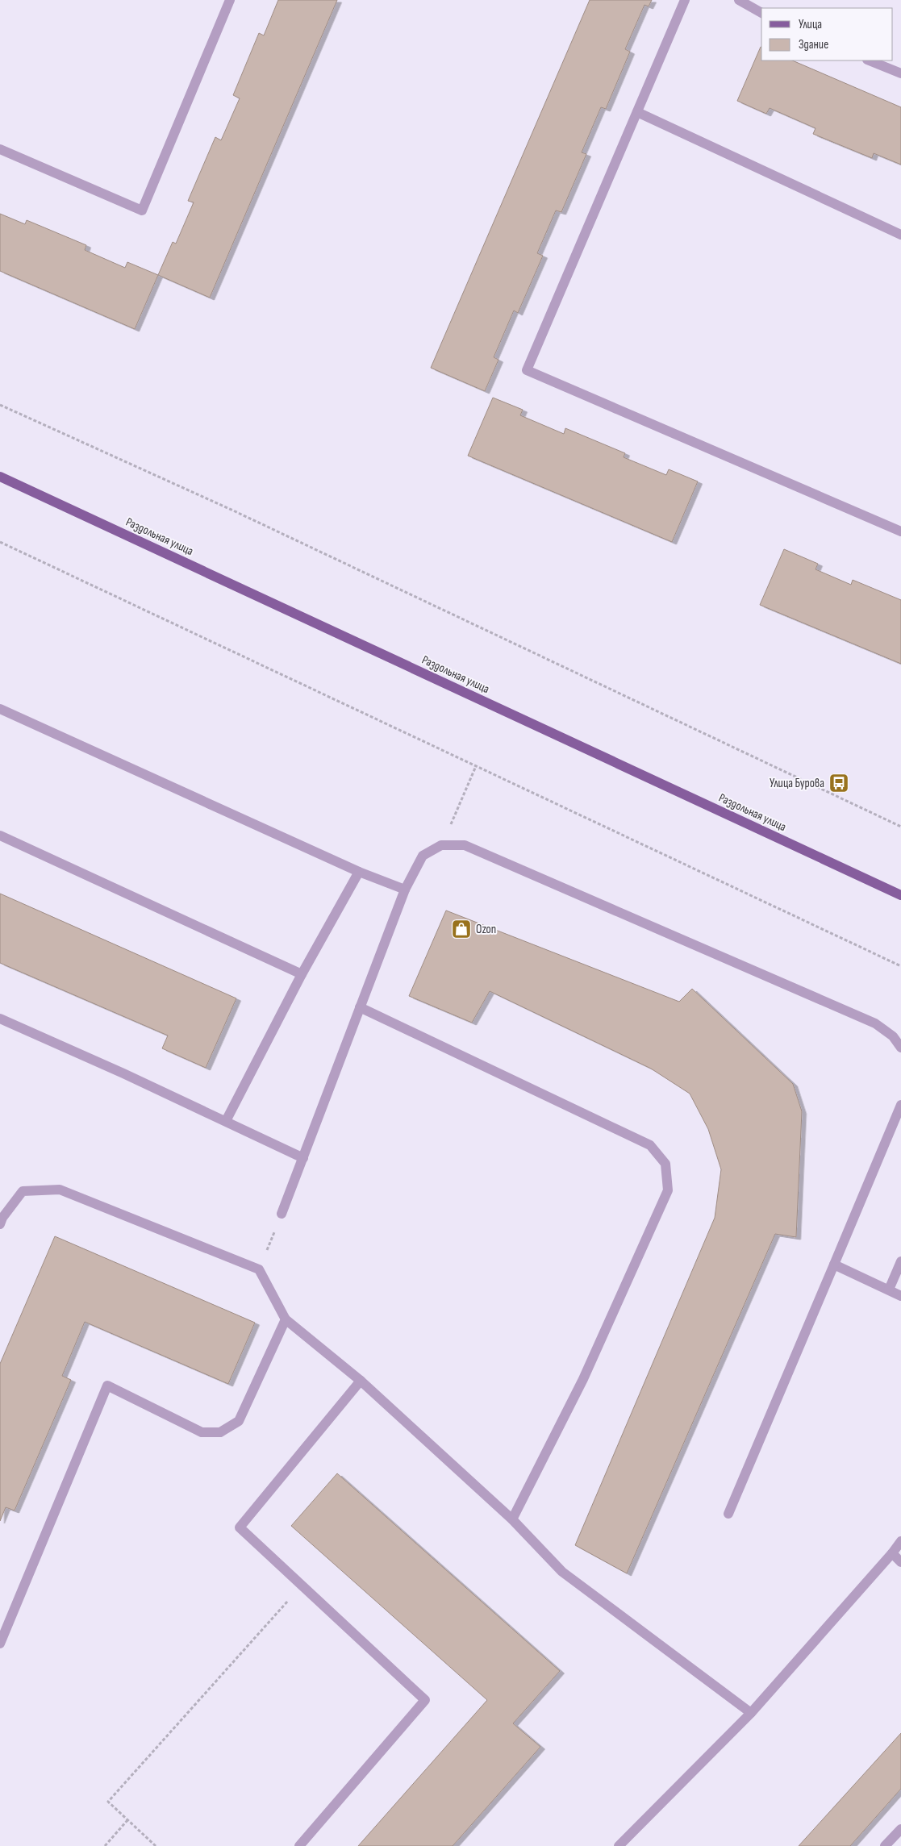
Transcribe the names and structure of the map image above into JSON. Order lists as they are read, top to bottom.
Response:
{
  "streets": {
    "main road": ["Раздольная улица"]
  },
  "places": {
    "bus stop": ["Улица Бурова"],
    "shop": ["Ozon"]
  },
  "legend": ["Улица", "Здание"]
}
